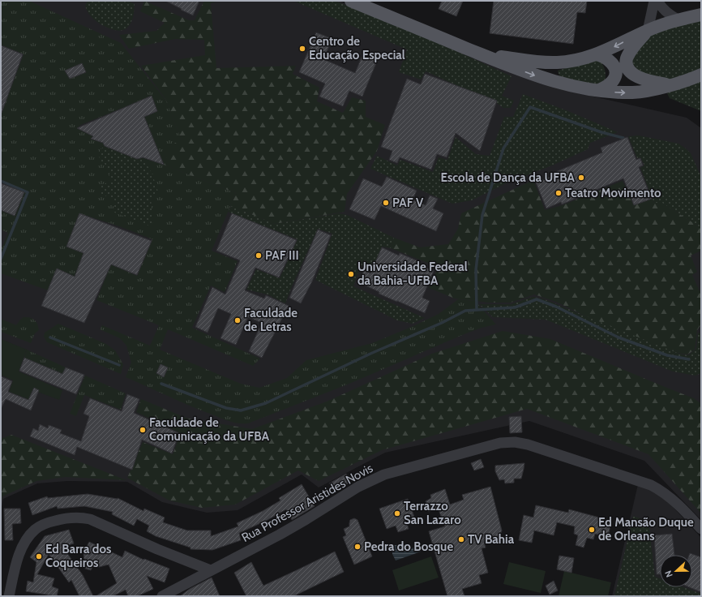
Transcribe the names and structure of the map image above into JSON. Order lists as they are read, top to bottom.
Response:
{
  "streets": {
    "street": ["Rua Professor Aristides Novis"]
  },
  "places": [
    "Centro de Educação Especial",
    "Escola de Dança da UFBA",
    "Teatro Movimento",
    "PAF V",
    "PAF III",
    "Universidade Federal da Bahia-UFBA",
    "Faculdade de Letras",
    "Faculdade de Comunicação da UFBA",
    "Terrazzo San Lazaro",
    "Ed Mansão Duque de Orleans",
    "TV Bahia",
    "Pedra do Bosque",
    "Ed Barra dos Coqueiros"
  ],
  "north": "left"
}
